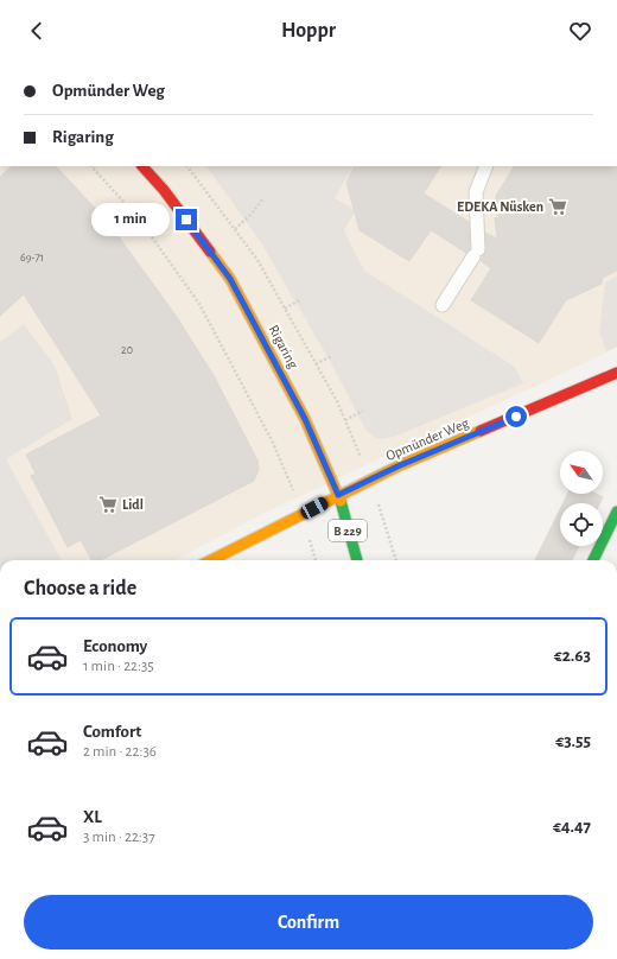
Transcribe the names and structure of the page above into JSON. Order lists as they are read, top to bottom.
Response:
{
  "streets": {
    "main road": ["Rigaring", "Opmünder Weg", "B 229"]
  },
  "crossings": [
    ["Rigaring", "Opmünder Weg"]
  ],
  "places": {
    "supermarket": ["EDEKA Nüsken", "Lidl"]
  },
  "house_numbers": ["69-71", "20"],
  "north": "top left",
  "page": {
    "header": "Hoppr",
    "banner": ["Opmünder Weg", "Rigaring"],
    "bubble": "1 min",
    "heading": "Choose a ride",
    "list": [
      {
        "name": "Economy",
        "note": "1 min · 22:35",
        "value": "€2.63"
      },
      {
        "name": "Comfort",
        "note": "2 min · 22:36",
        "value": "€3.55"
      },
      {
        "name": "XL",
        "note": "3 min · 22:37",
        "value": "€4.47"
      }
    ],
    "buttons": "Confirm"
  }
}
